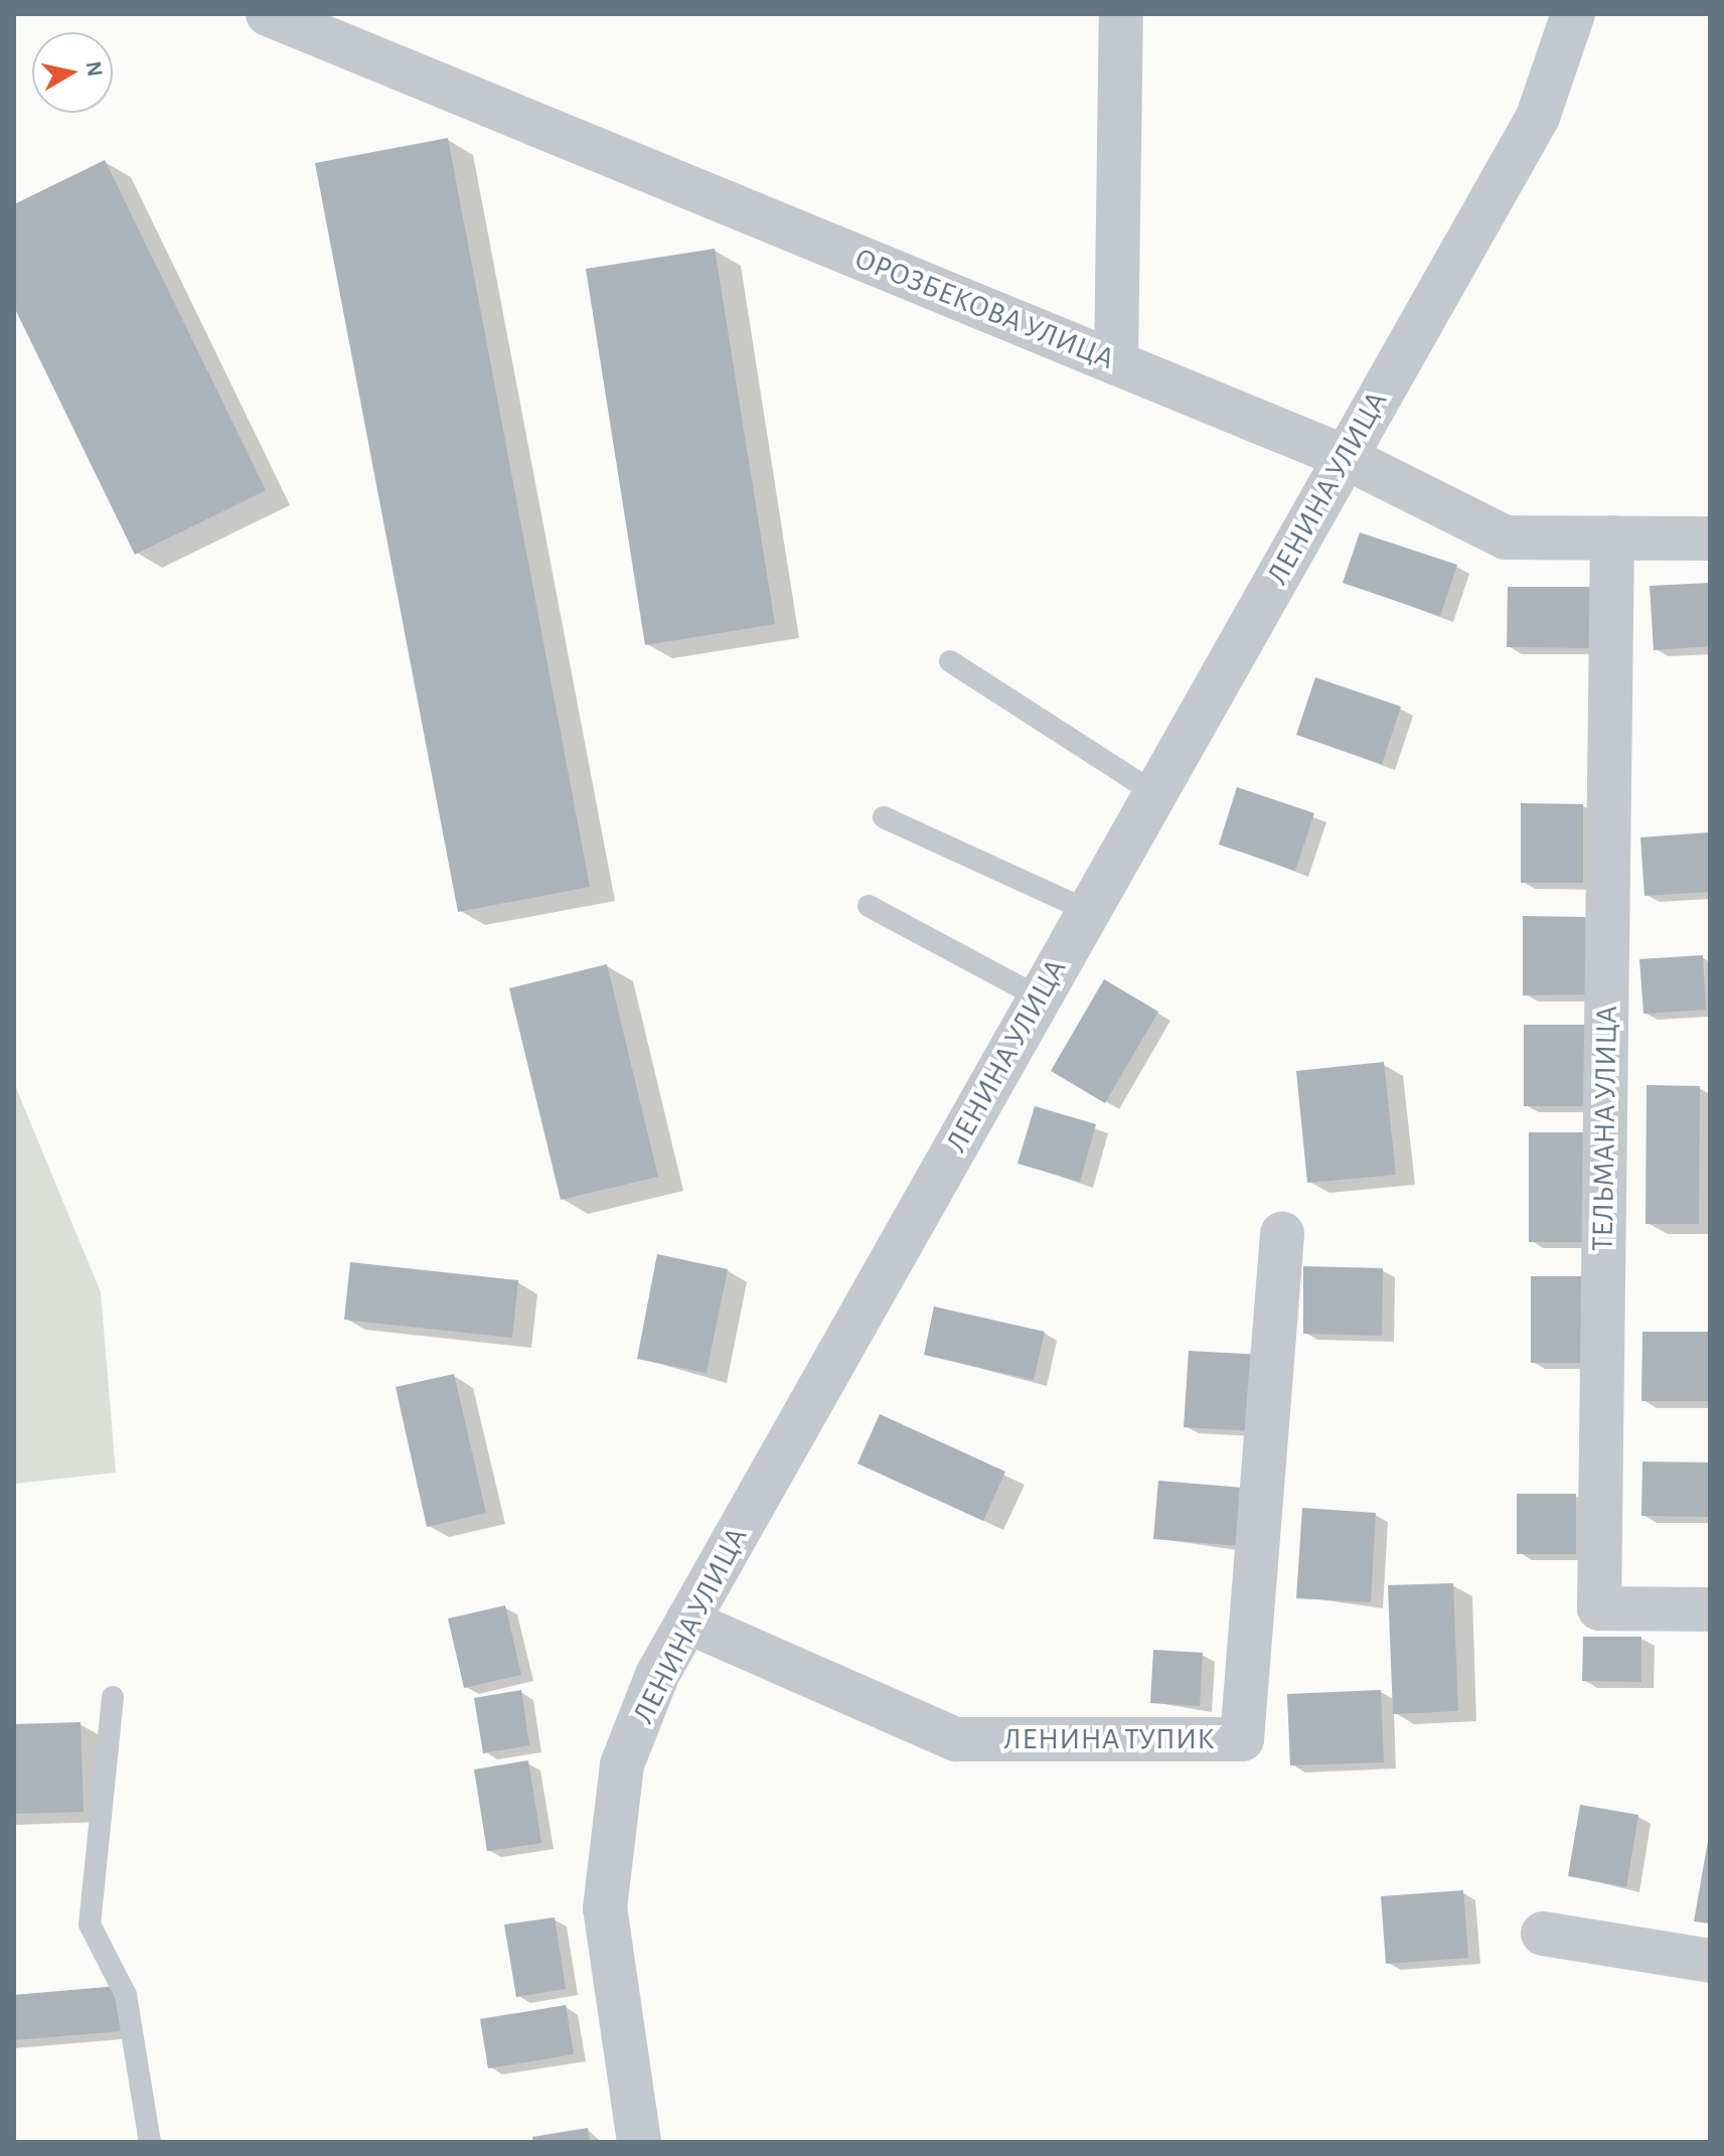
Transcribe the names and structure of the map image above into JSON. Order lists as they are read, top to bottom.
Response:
{
  "streets": {
    "street": [
      "ОРОЗБЕКОВА УЛИЦА",
      "ЛЕНИНА УЛИЦА",
      "ТЕЛЬМАНА УЛИЦА",
      "ЛЕНИНА ТУПИК"
    ]
  },
  "crossings": [
    ["ОРОЗБЕКОВА УЛИЦА", "ЛЕНИНА УЛИЦА"],
    ["ОРОЗБЕКОВА УЛИЦА", "ТЕЛЬМАНА УЛИЦА"],
    ["ЛЕНИНА УЛИЦА", "ЛЕНИНА ТУПИК"]
  ],
  "north": "right"
}
